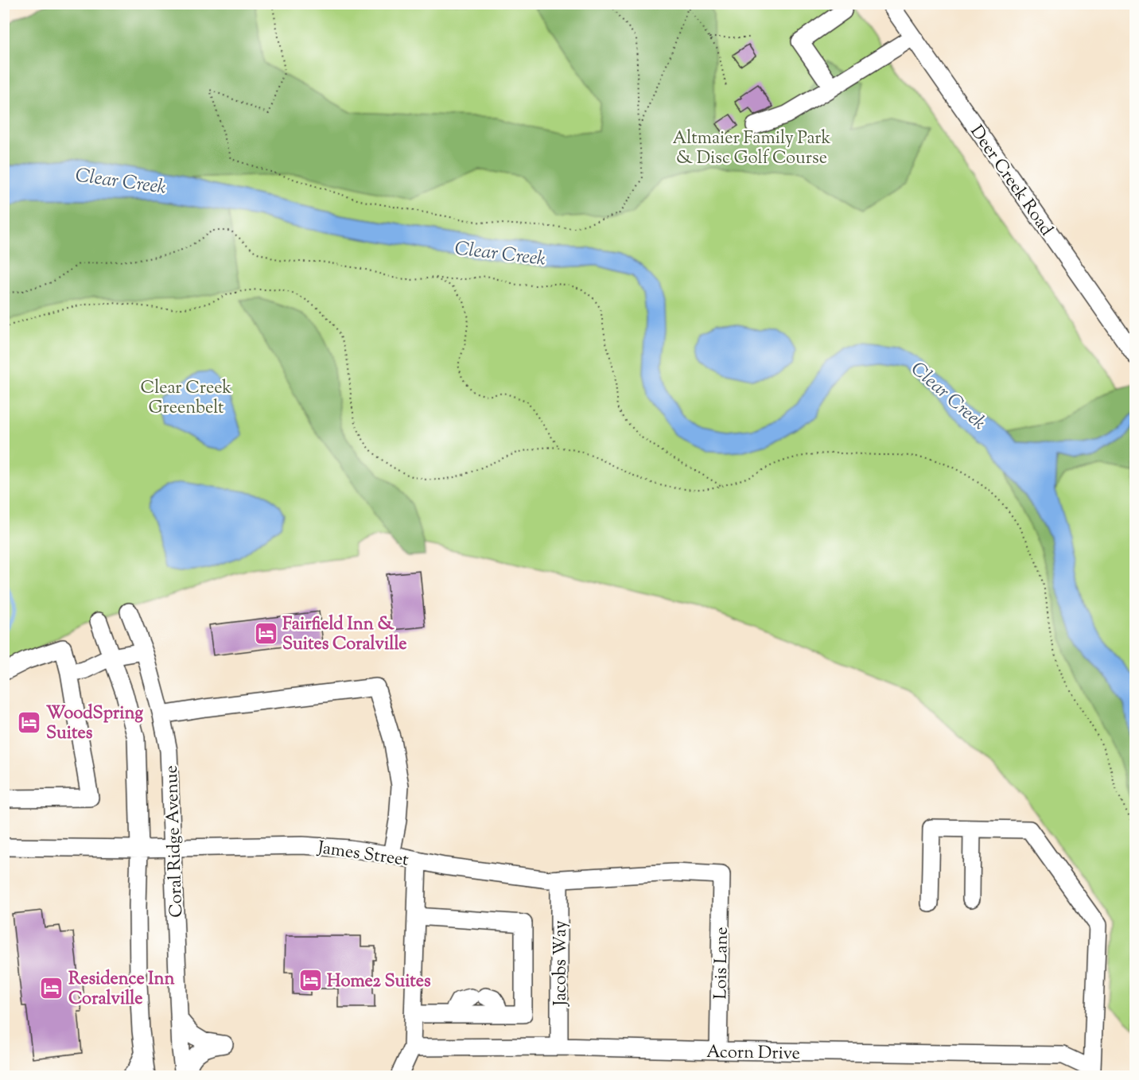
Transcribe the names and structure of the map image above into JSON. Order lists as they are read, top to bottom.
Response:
{
  "streets": {
    "street": [
      "Deer Creek Road",
      "Coral Ridge Avenue",
      "James Street",
      "Jacobs Way",
      "Lois Lane",
      "Acorn Drive"
    ]
  },
  "crossings": [
    ["Coral Ridge Avenue", "James Street"],
    ["James Street", "Jacobs Way"],
    ["James Street", "Lois Lane"],
    ["Jacobs Way", "Acorn Drive"],
    ["Lois Lane", "Acorn Drive"]
  ],
  "water": ["Clear Creek"],
  "parks": ["Altmaier Family Park & Disc Golf Course", "Clear Creek Greenbelt"],
  "places": {
    "hotel": [
      "Fairfield Inn & Suites Coralville",
      "WoodSpring Suites",
      "Home2 Suites",
      "Residence Inn Coralville"
    ]
  }
}
